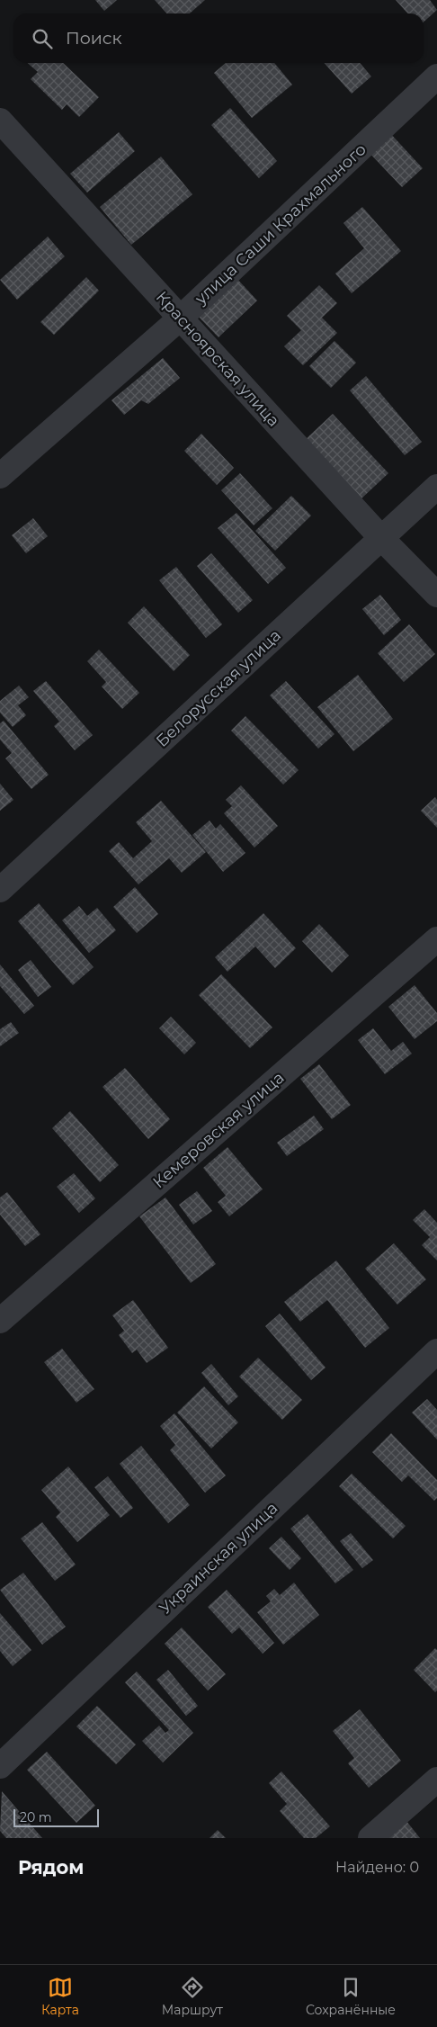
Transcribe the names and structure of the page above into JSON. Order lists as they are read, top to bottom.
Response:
{
  "streets": {
    "street": [
      "улица Саши Крахмального",
      "Красноярская улица",
      "Белорусская улица",
      "Кемеровская улица",
      "Украинская улица"
    ]
  },
  "crossings": [
    ["улица Саши Крахмального", "Красноярская улица"],
    ["Красноярская улица", "Белорусская улица"]
  ],
  "scale_bar": "20 m",
  "page": {
    "search": "Поиск",
    "scale": "20 m",
    "heading": ["Рядом", "Найдено: 0"],
    "nav": ["Карта", "Маршрут", "Сохранённые"]
  }
}
